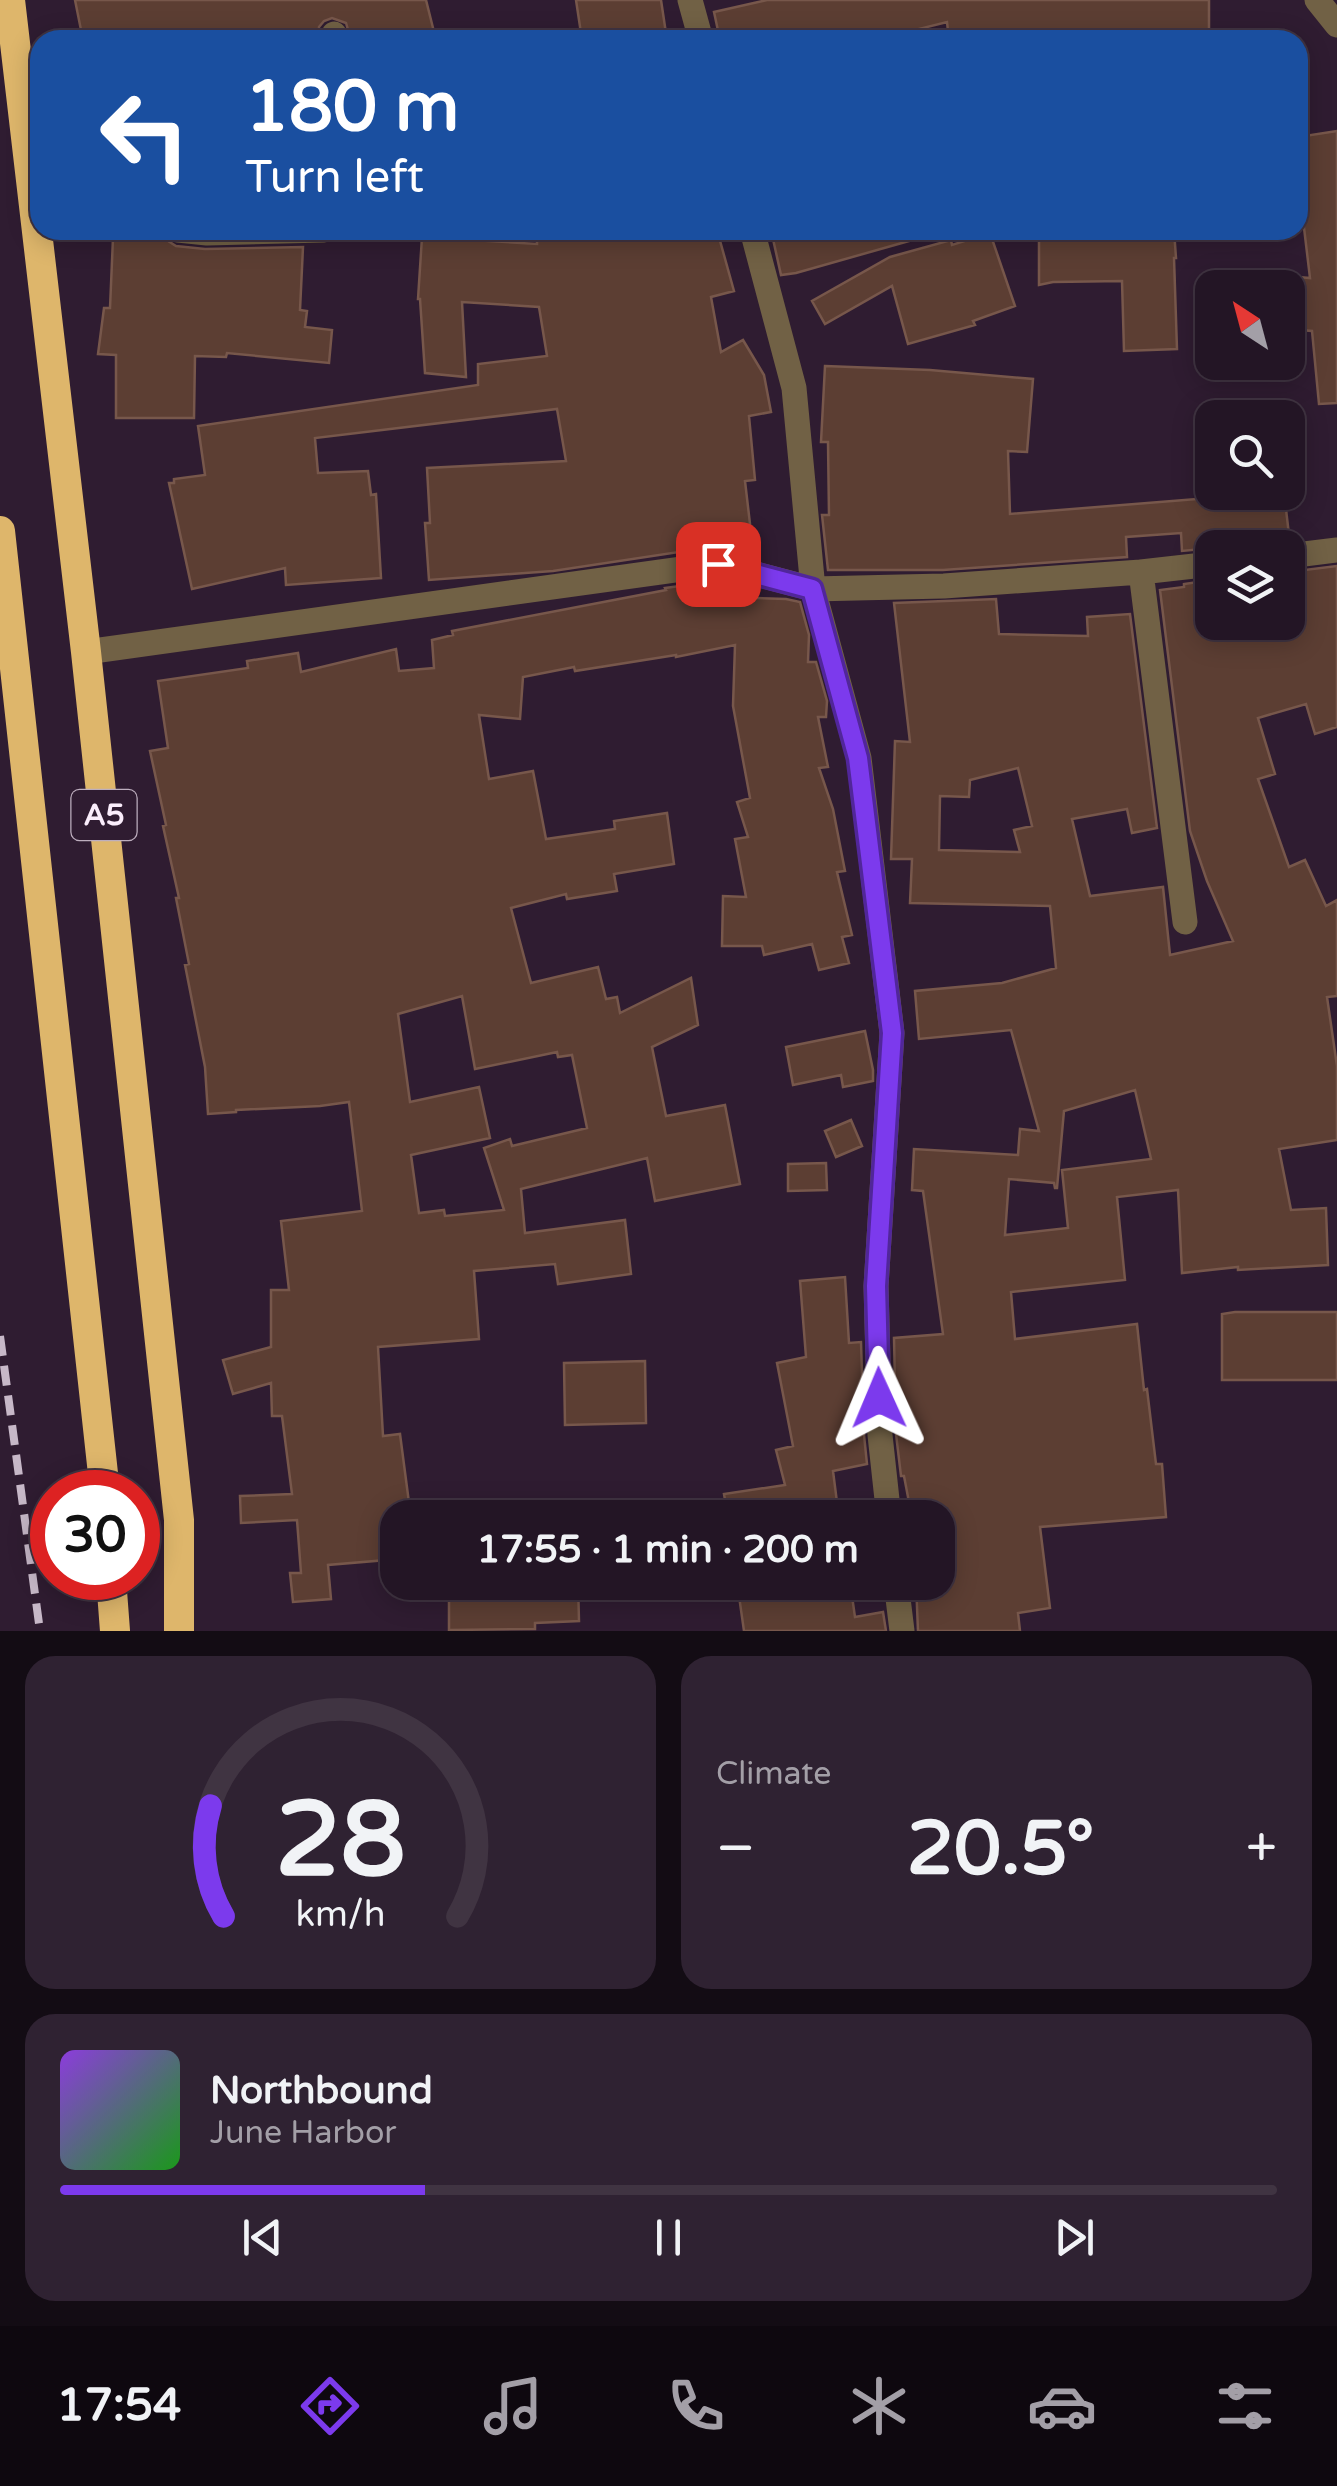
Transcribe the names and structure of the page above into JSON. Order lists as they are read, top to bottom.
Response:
{
  "streets": {
    "highway": ["A5"]
  },
  "north": "top left",
  "page": {
    "turn": ["180 m", "Turn left"],
    "limit": "30",
    "trip": "17:55 · 1 min · 200 m",
    "tile": "Climate",
    "heat": ["−", "20.5°", "+"],
    "song": ["Northbound", "June Harbor"],
    "tabs": "17:54",
    "gauge": ["28", "km/h"]
  }
}
